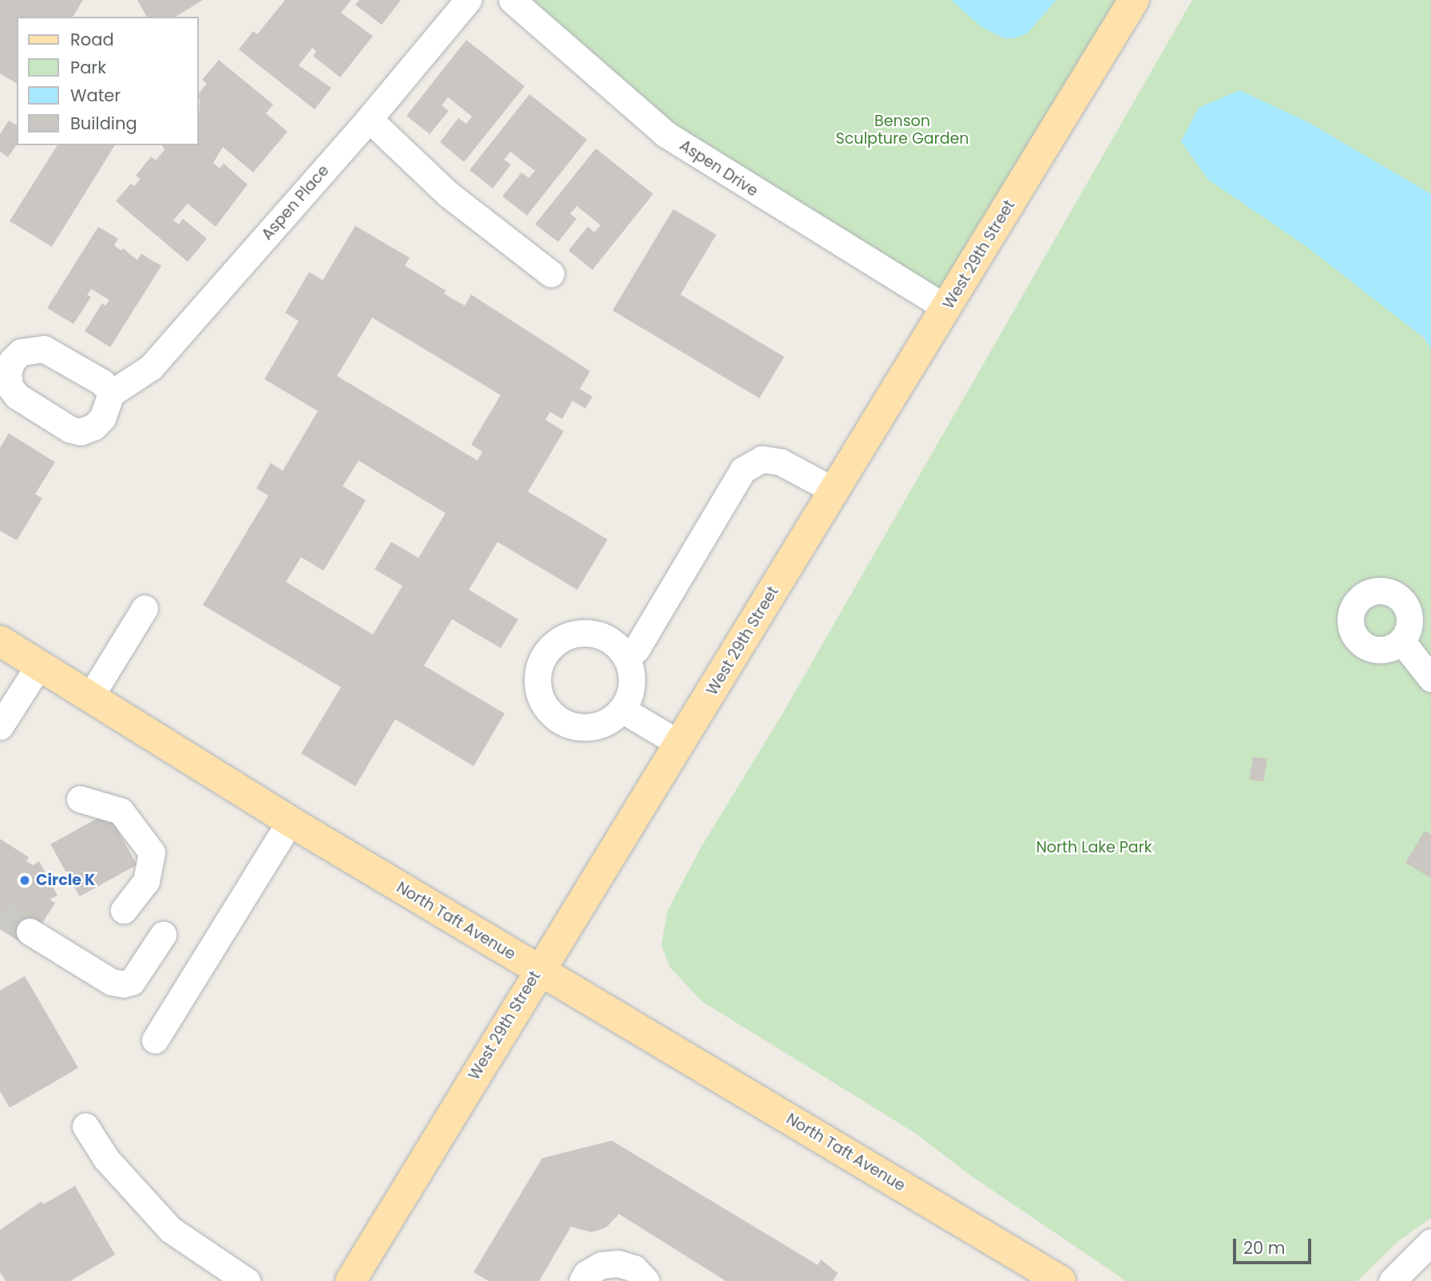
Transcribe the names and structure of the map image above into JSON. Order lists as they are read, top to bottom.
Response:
{
  "streets": {
    "main road": ["West 29th Street", "North Taft Avenue"],
    "street": ["Aspen Drive", "Aspen Place"]
  },
  "crossings": [
    ["Aspen Drive", "West 29th Street"],
    ["West 29th Street", "North Taft Avenue"]
  ],
  "parks": ["Benson Sculpture Garden", "North Lake Park"],
  "places": ["Circle K"],
  "legend": [
    "Road",
    "Park",
    "Water",
    "Building"
  ],
  "scale_bar": "20 m"
}
